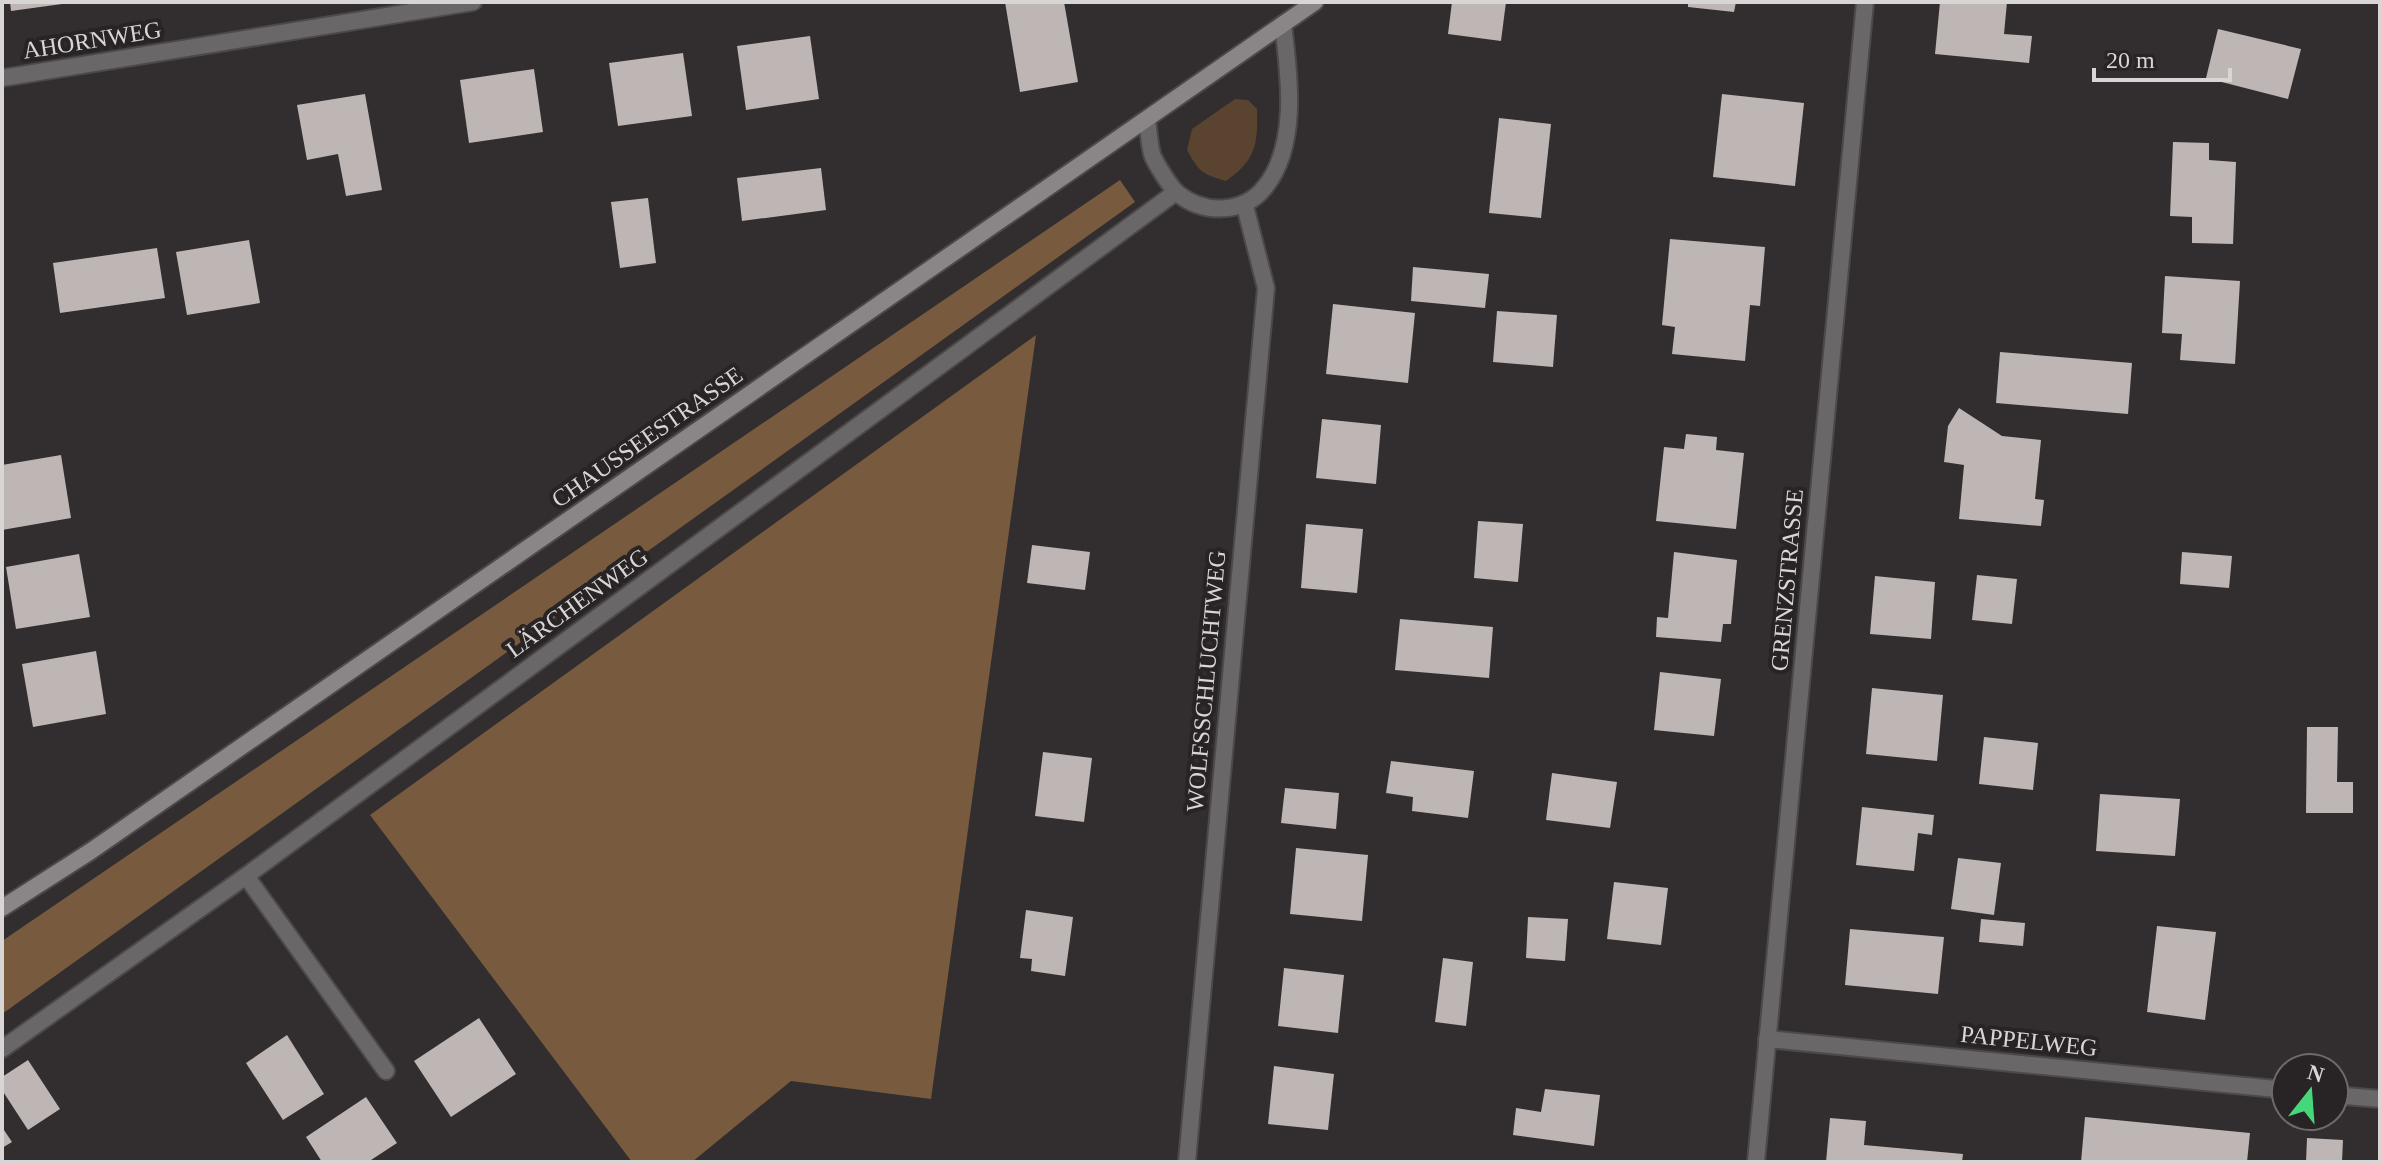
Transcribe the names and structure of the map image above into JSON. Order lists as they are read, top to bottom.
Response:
{
  "streets": {
    "main road": ["CHAUSSEESTRASSE"],
    "street": [
      "AHORNWEG",
      "GRENZSTRASSE",
      "LÄRCHENWEG",
      "WOLFSSCHLUCHTWEG",
      "PAPPELWEG"
    ]
  },
  "crossings": [
    ["GRENZSTRASSE", "PAPPELWEG"]
  ],
  "scale_bar": "20 m",
  "north": "top"
}
